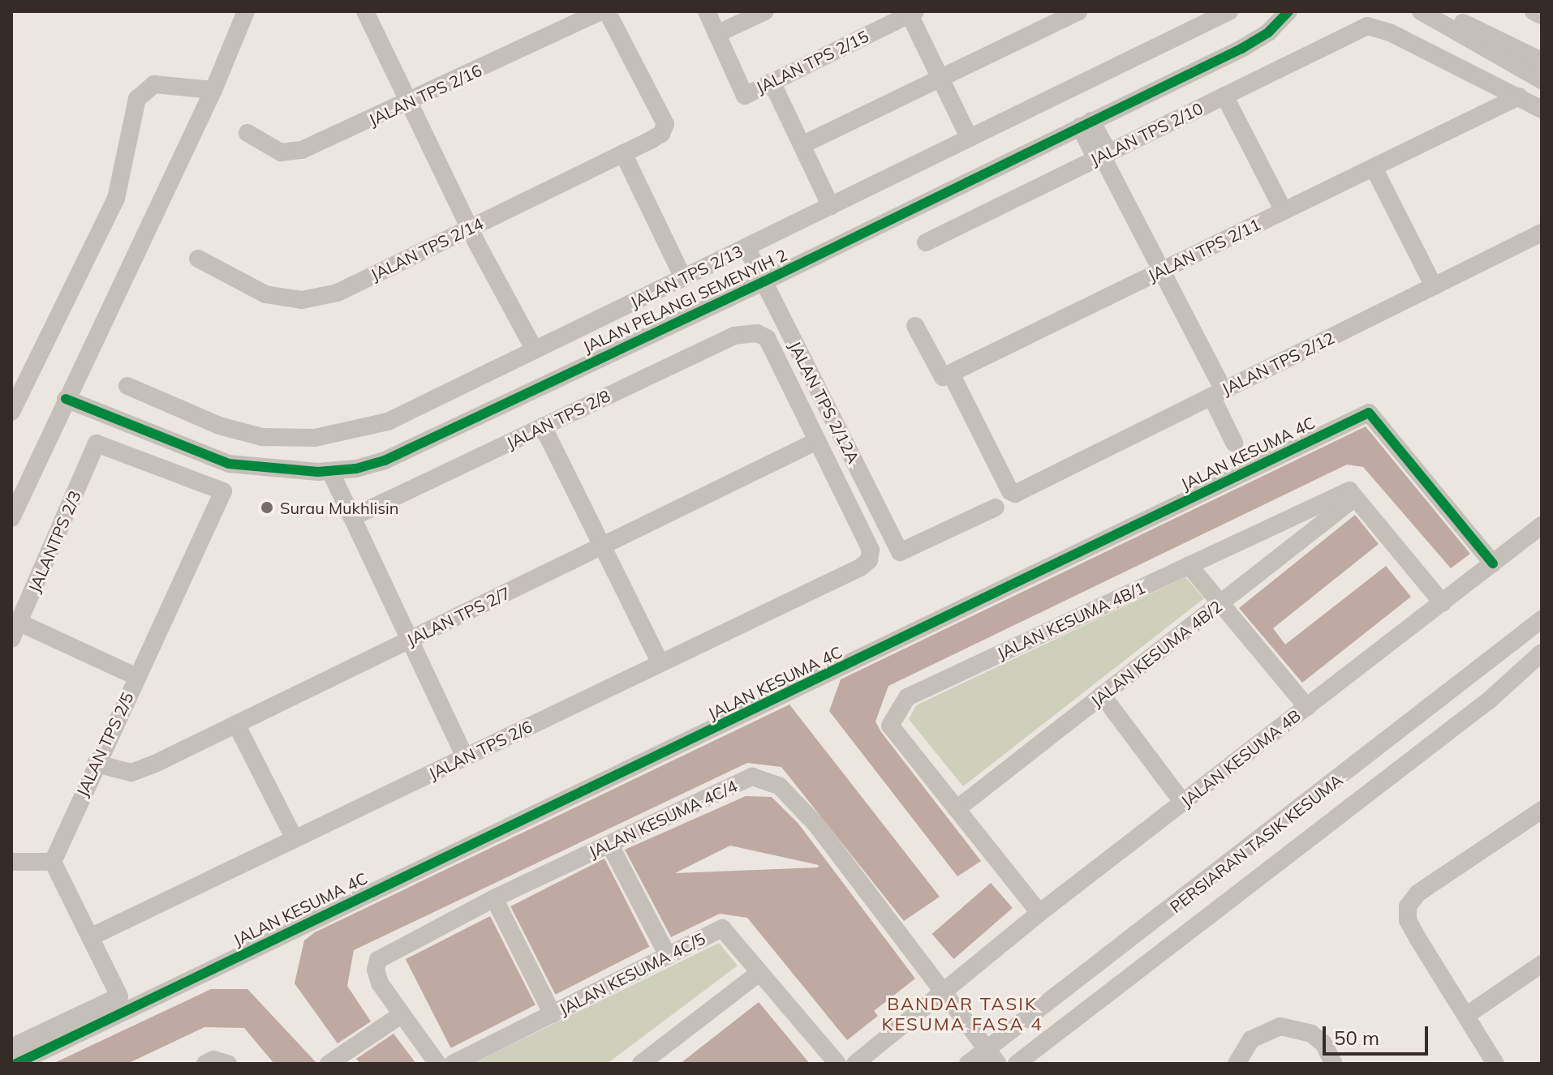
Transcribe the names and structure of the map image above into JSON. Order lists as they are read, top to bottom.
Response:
{
  "streets": {
    "street": [
      "JALAN TPS 2/15",
      "JALAN TPS 2/16",
      "JALAN TPS 2/10",
      "JALAN TPS 2/14",
      "JALAN TPS 2/11",
      "JALAN TPS 2/13",
      "JALAN PELANGI SEMENYIH 2",
      "JALAN TPS 2/12",
      "JALAN TPS 2/12A",
      "JALAN TPS 2/8",
      "JALAN KESUMA 4C",
      "JALANTPS 2/3",
      "JALAN TPS 2/7",
      "JALAN KESUMA 4B/1",
      "JALAN KESUMA 4B/2",
      "JALAN TPS 2/5",
      "JALAN TPS 2/6",
      "JALAN KESUMA 4B",
      "JALAN KESUMA 4C/4",
      "PERSIARAN TASIK KESUMA",
      "JALAN KESUMA 4C/5"
    ]
  },
  "crossings": [
    ["JALAN TPS 2/10", "JALAN TPS 2/11"],
    ["JALAN TPS 2/11", "JALAN TPS 2/12"],
    ["JALAN TPS 2/13", "JALAN TPS 2/12A"],
    ["JALAN PELANGI SEMENYIH 2", "JALAN TPS 2/12A"],
    ["JALAN TPS 2/8", "JALAN TPS 2/7"],
    ["JALAN TPS 2/8", "JALAN TPS 2/6"],
    ["JALAN KESUMA 4C", "JALAN KESUMA 4B"],
    ["JALANTPS 2/3", "JALAN TPS 2/5"],
    ["JALAN TPS 2/7", "JALAN TPS 2/5"],
    ["JALAN TPS 2/7", "JALAN TPS 2/6"],
    ["JALAN KESUMA 4B/1", "JALAN KESUMA 4B/2"],
    ["JALAN KESUMA 4B/1", "JALAN KESUMA 4B"],
    ["JALAN KESUMA 4B", "JALAN KESUMA 4C/4"],
    ["JALAN KESUMA 4C/4", "PERSIARAN TASIK KESUMA"]
  ],
  "districts": ["BANDAR TASIK KESUMA FASA 4"],
  "places": ["Surau Mukhlisin"],
  "scale_bar": "50 m"
}
